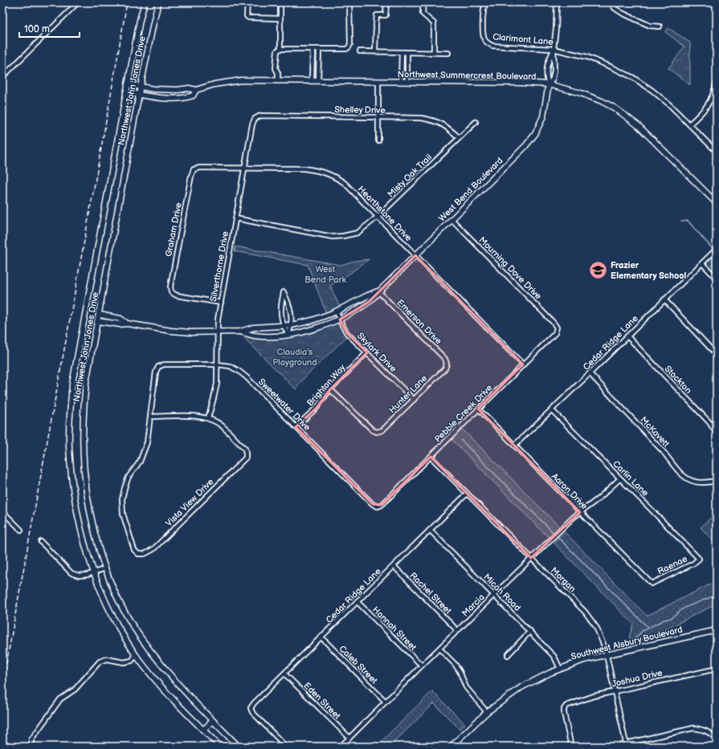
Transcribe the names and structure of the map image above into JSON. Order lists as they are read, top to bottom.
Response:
{
  "streets": {
    "main road": [
      "Northwest Summercrest Boulevard",
      "Northwest John Jones Drive",
      "West Bend Boulevard",
      "Southwest Alsbury Boulevard"
    ],
    "street": [
      "Clarimont Lane",
      "Shelley Drive",
      "Misty Oak Trail",
      "Hearthstone Drive",
      "Graham Drive",
      "Silverthorne Drive",
      "Mourning Dove Drive",
      "Emerson Drive",
      "Cedar Ridge Lane",
      "Skylark Drive",
      "Stockton",
      "Brighton Way",
      "Hunter Lane",
      "Sweetwater Drive",
      "Pebble Creek Drive",
      "McKavett",
      "Carlin Lane",
      "Aaron Drive",
      "Vista View Drive",
      "Raenae",
      "Morgan",
      "Micah Road",
      "Rachel Street",
      "Marcia",
      "Hannah Street",
      "Caleb Street",
      "Joshua Drive",
      "Eden Street"
    ]
  },
  "crossings": [
    ["Clarimont Lane", "West Bend Boulevard"],
    ["Northwest Summercrest Boulevard", "Northwest John Jones Drive"],
    ["Northwest Summercrest Boulevard", "West Bend Boulevard"],
    ["Northwest John Jones Drive", "West Bend Boulevard"],
    ["Shelley Drive", "Misty Oak Trail"],
    ["Shelley Drive", "Silverthorne Drive"],
    ["Misty Oak Trail", "Hearthstone Drive"],
    ["Misty Oak Trail", "Silverthorne Drive"],
    ["West Bend Boulevard", "Hearthstone Drive"],
    ["West Bend Boulevard", "Silverthorne Drive"],
    ["West Bend Boulevard", "Mourning Dove Drive"],
    ["West Bend Boulevard", "Emerson Drive"],
    ["West Bend Boulevard", "Skylark Drive"],
    ["Hearthstone Drive", "Graham Drive"],
    ["Hearthstone Drive", "Silverthorne Drive"],
    ["Hearthstone Drive", "Pebble Creek Drive"],
    ["Graham Drive", "Silverthorne Drive"],
    ["Silverthorne Drive", "Sweetwater Drive"],
    ["Silverthorne Drive", "Vista View Drive"],
    ["Mourning Dove Drive", "Pebble Creek Drive"],
    ["Emerson Drive", "Hunter Lane"],
    ["Cedar Ridge Lane", "Stockton"],
    ["Cedar Ridge Lane", "McKavett"],
    ["Cedar Ridge Lane", "Carlin Lane"],
    ["Cedar Ridge Lane", "Aaron Drive"],
    ["Cedar Ridge Lane", "Morgan"],
    ["Cedar Ridge Lane", "Micah Road"],
    ["Cedar Ridge Lane", "Rachel Street"],
    ["Cedar Ridge Lane", "Hannah Street"],
    ["Cedar Ridge Lane", "Caleb Street"],
    ["Cedar Ridge Lane", "Eden Street"],
    ["Skylark Drive", "Brighton Way"],
    ["Skylark Drive", "Hunter Lane"],
    ["Brighton Way", "Hunter Lane"],
    ["Brighton Way", "Sweetwater Drive"],
    ["Sweetwater Drive", "Pebble Creek Drive"],
    ["Sweetwater Drive", "Vista View Drive"],
    ["Pebble Creek Drive", "Aaron Drive"],
    ["Pebble Creek Drive", "Morgan"],
    ["Carlin Lane", "Raenae"],
    ["Carlin Lane", "Marcia"],
    ["Aaron Drive", "Raenae"],
    ["Aaron Drive", "Marcia"],
    ["Morgan", "Marcia"],
    ["Morgan", "Southwest Alsbury Boulevard"],
    ["Morgan", "Joshua Drive"],
    ["Micah Road", "Marcia"],
    ["Micah Road", "Southwest Alsbury Boulevard"],
    ["Rachel Street", "Marcia"],
    ["Marcia", "Hannah Street"],
    ["Marcia", "Caleb Street"],
    ["Marcia", "Eden Street"]
  ],
  "parks": ["West Bend Park", "Claudia's Playground"],
  "places": {
    "school or university": ["Frazier Elementary School"]
  },
  "scale_bar": "100 m"
}
